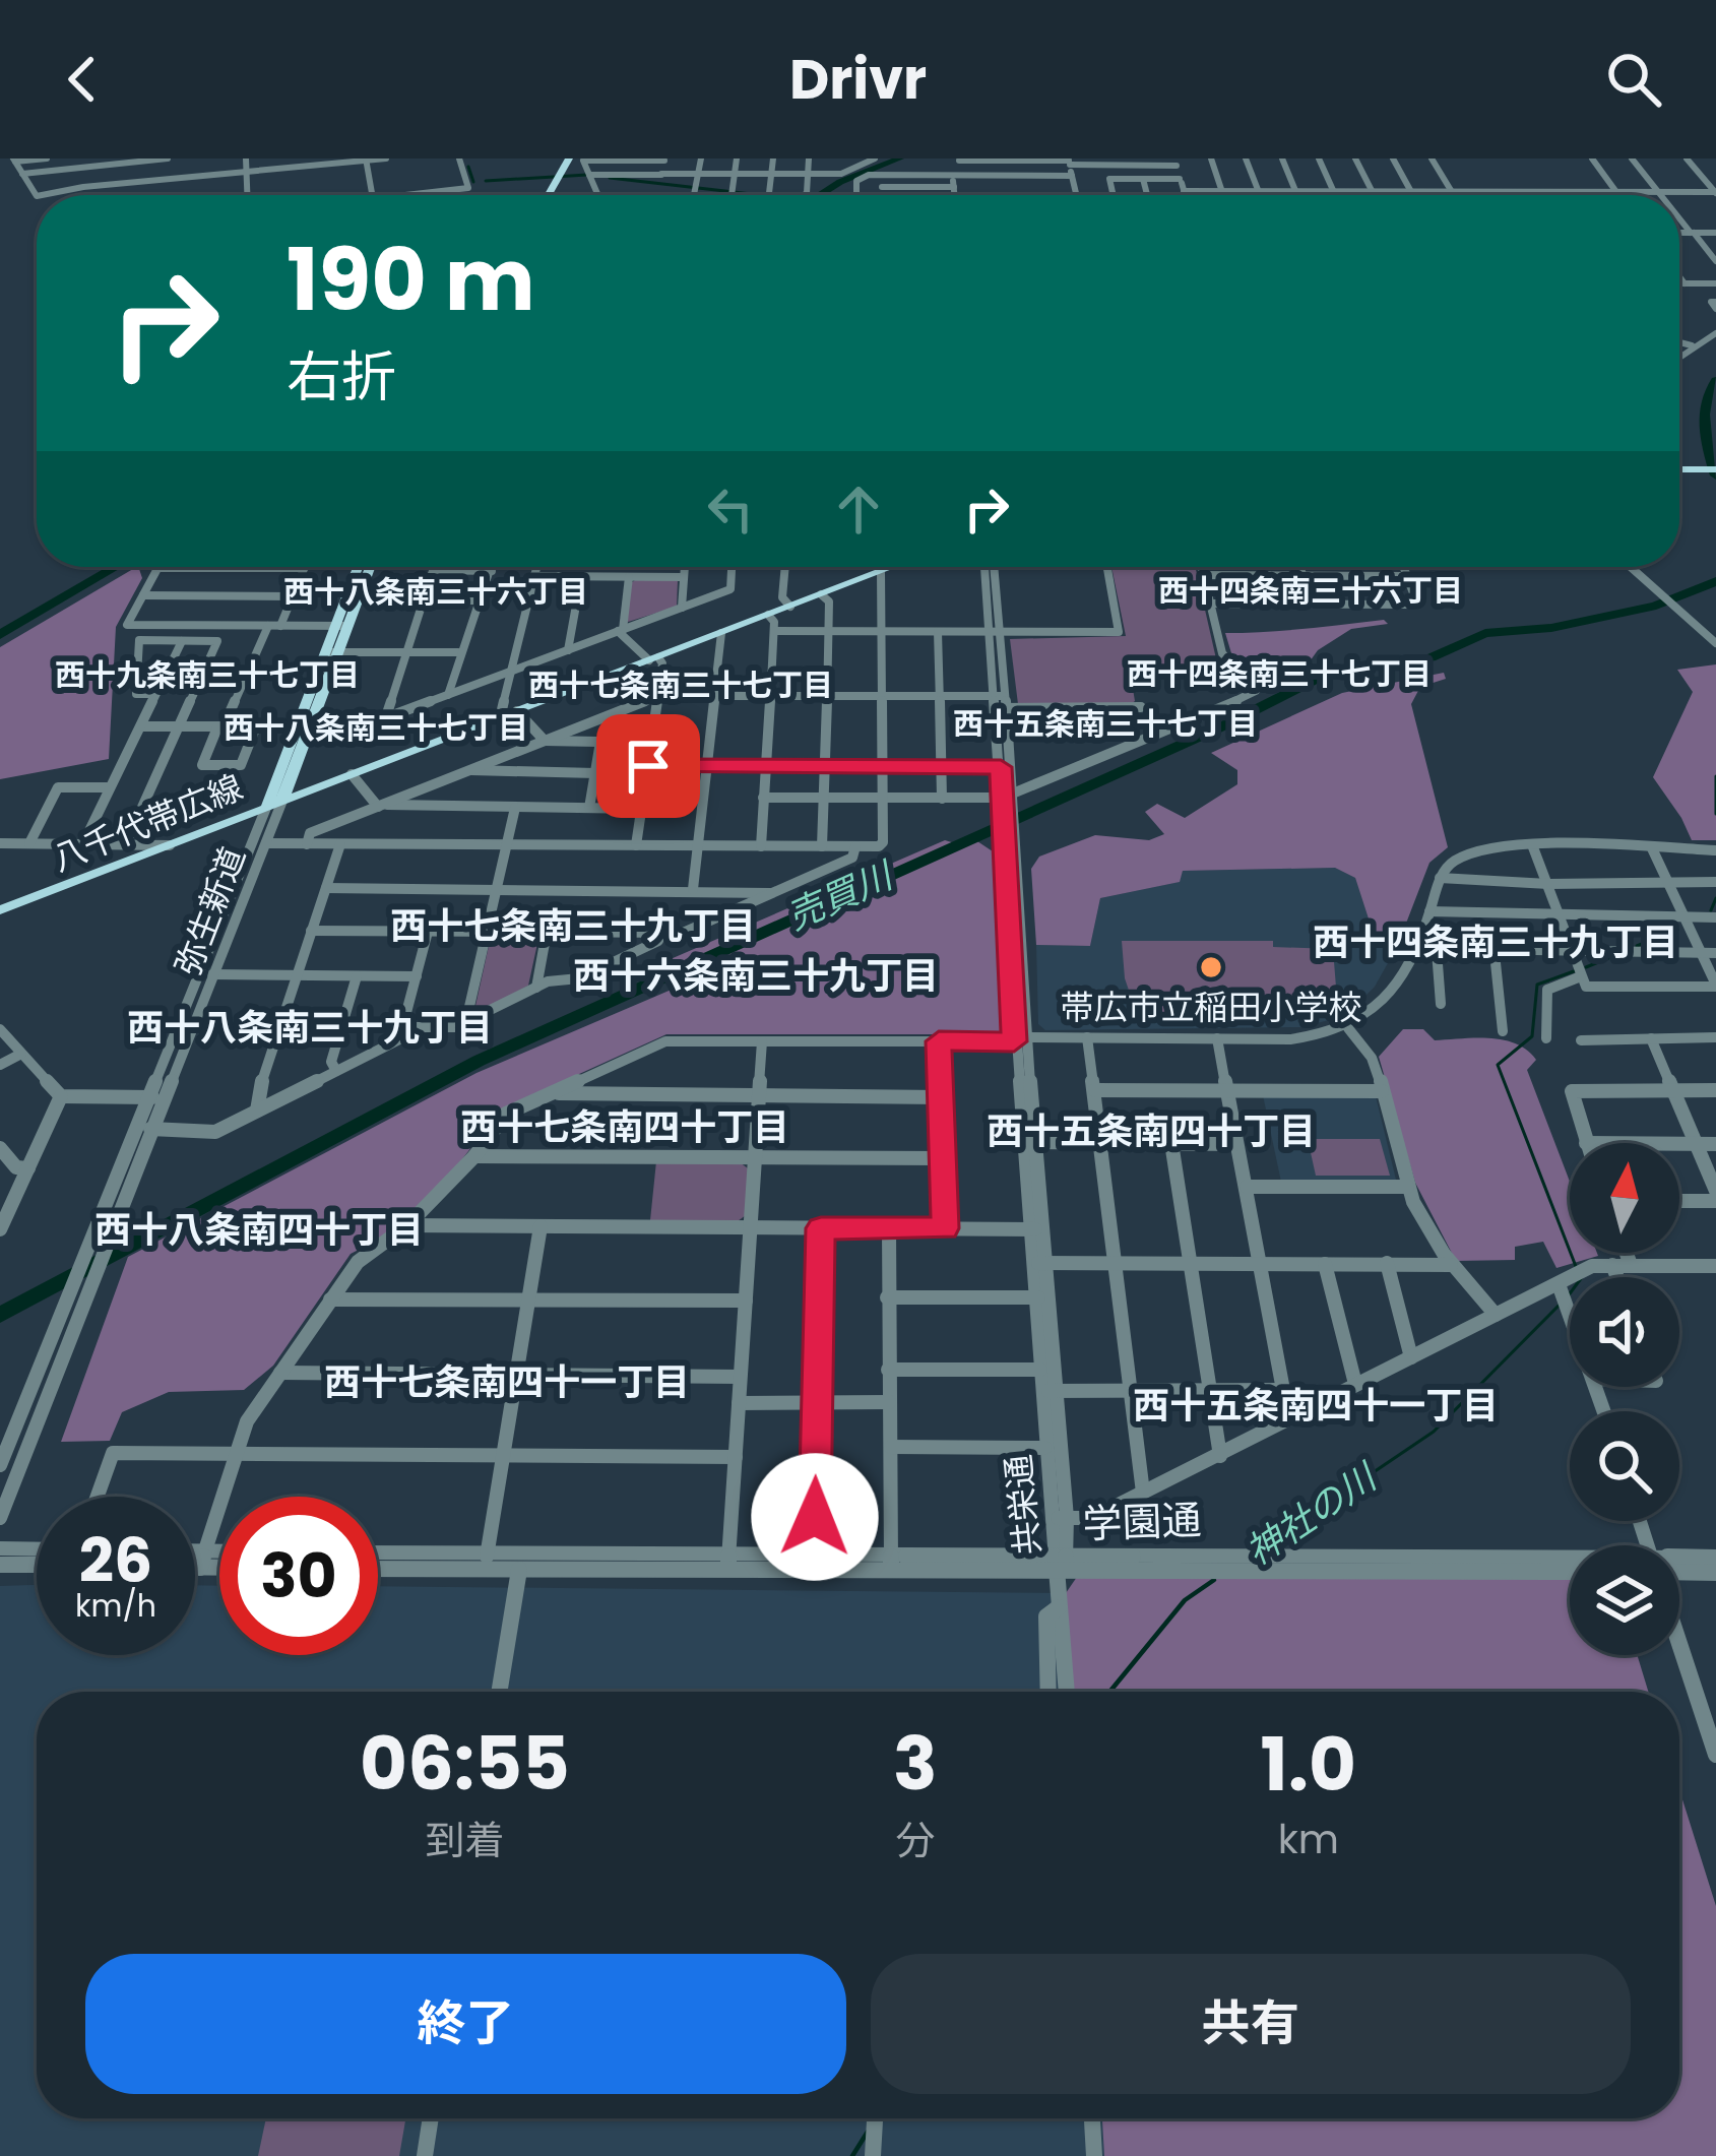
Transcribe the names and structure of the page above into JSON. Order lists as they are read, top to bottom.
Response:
{
  "streets": {
    "main road": ["八千代帯広線"],
    "street": ["弥生新道", "共栄通", "学園通"]
  },
  "crossings": [
    ["八千代帯広線", "弥生新道"],
    ["共栄通", "学園通"]
  ],
  "districts": [
    "西十四条南三十六丁目",
    "西十八条南三十六丁目",
    "西十四条南三十七丁目",
    "西十九条南三十七丁目",
    "西十七条南三十七丁目",
    "西十五条南三十七丁目",
    "西十八条南三十七丁目",
    "西十七条南三十九丁目",
    "西十四条南三十九丁目",
    "西十六条南三十九丁目",
    "西十八条南三十九丁目",
    "西十七条南四十丁目",
    "西十五条南四十丁目",
    "西十八条南四十丁目",
    "西十七条南四十一丁目",
    "西十五条南四十一丁目"
  ],
  "water": ["売買川", "神社の川"],
  "places": ["帯広市立稲田小学校"],
  "north": "top",
  "page": {
    "header": "Drivr",
    "turn": ["190 m", "右折"],
    "speed": "26 km/h",
    "limit": "30",
    "eta": [
      "06:55",
      "到着",
      "3",
      "分",
      "1.0",
      "km"
    ],
    "buttons": ["終了", "共有"]
  }
}
